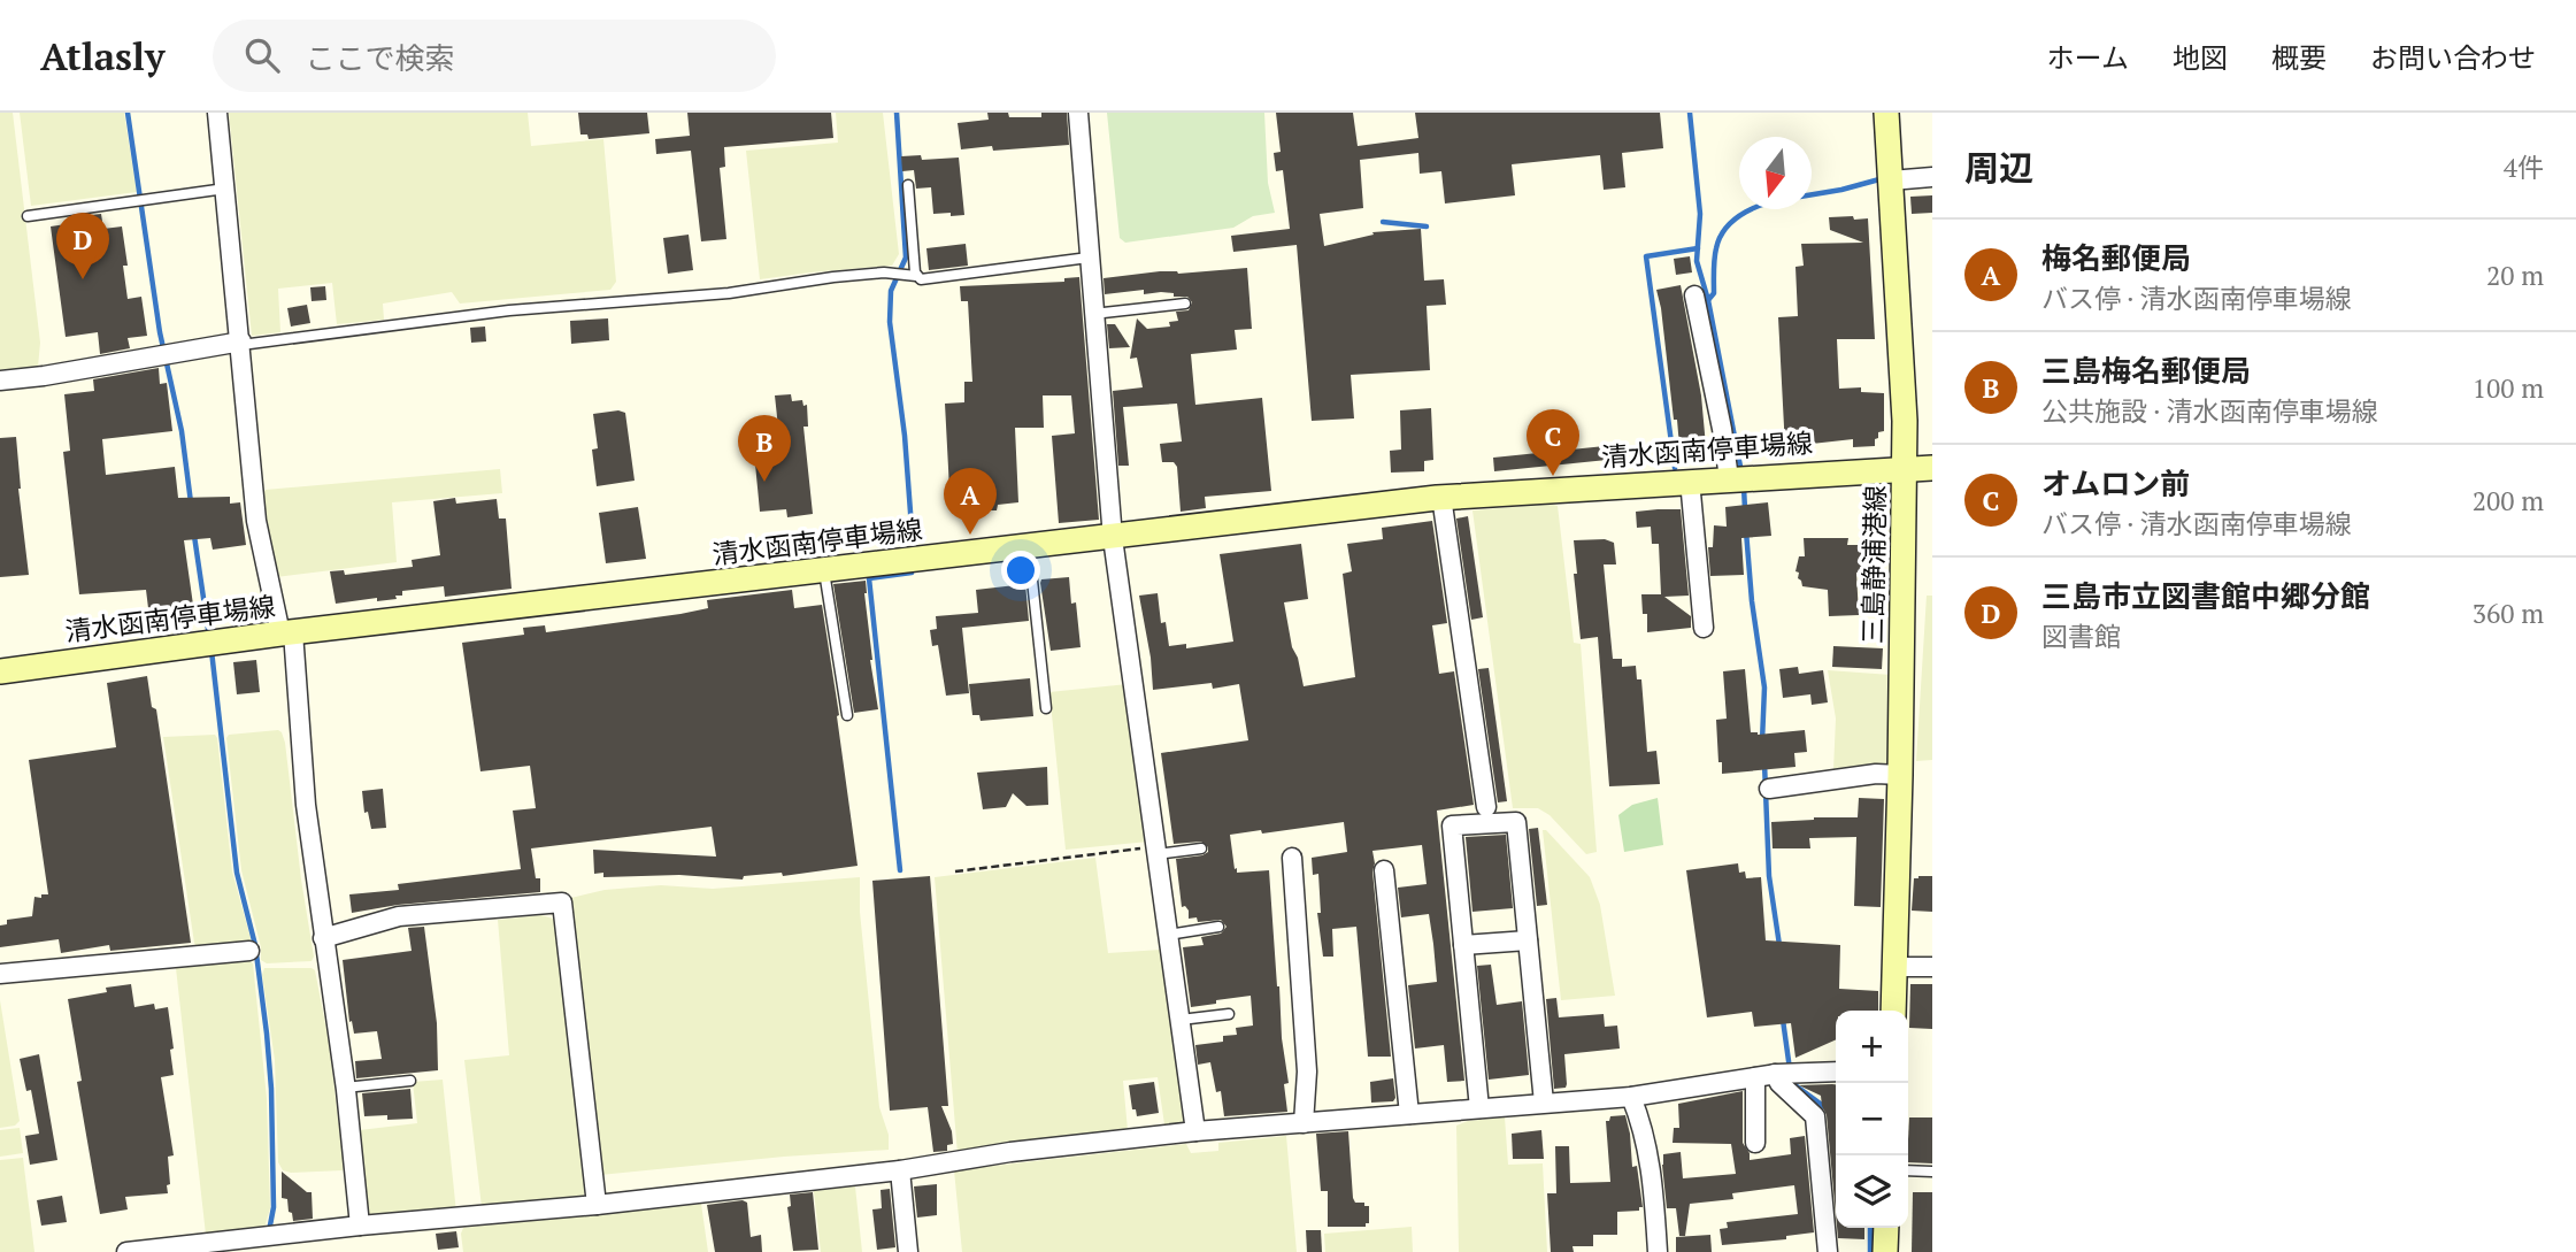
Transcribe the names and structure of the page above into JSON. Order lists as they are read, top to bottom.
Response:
{
  "streets": {
    "main road": ["清水函南停車場線", "三島静浦港線"]
  },
  "crossings": [
    ["清水函南停車場線", "三島静浦港線"]
  ],
  "north": "bottom",
  "page": {
    "header": "Atlasly",
    "search": "ここで検索",
    "nav": [
      "ホーム",
      "地図",
      "概要",
      "お問い合わせ"
    ],
    "heading": ["周辺", "4件"],
    "pins": [
      "D",
      "C",
      "B",
      "A"
    ],
    "list": [
      {
        "mark": "A",
        "name": "梅名郵便局",
        "note": "バス停 · 清水函南停車場線",
        "value": "20 m"
      },
      {
        "mark": "B",
        "name": "三島梅名郵便局",
        "note": "公共施設 · 清水函南停車場線",
        "value": "100 m"
      },
      {
        "mark": "C",
        "name": "オムロン前",
        "note": "バス停 · 清水函南停車場線",
        "value": "200 m"
      },
      {
        "mark": "D",
        "name": "三島市立図書館中郷分館",
        "note": "図書館",
        "value": "360 m"
      }
    ],
    "map_buttons": ["+", "−"]
  }
}
